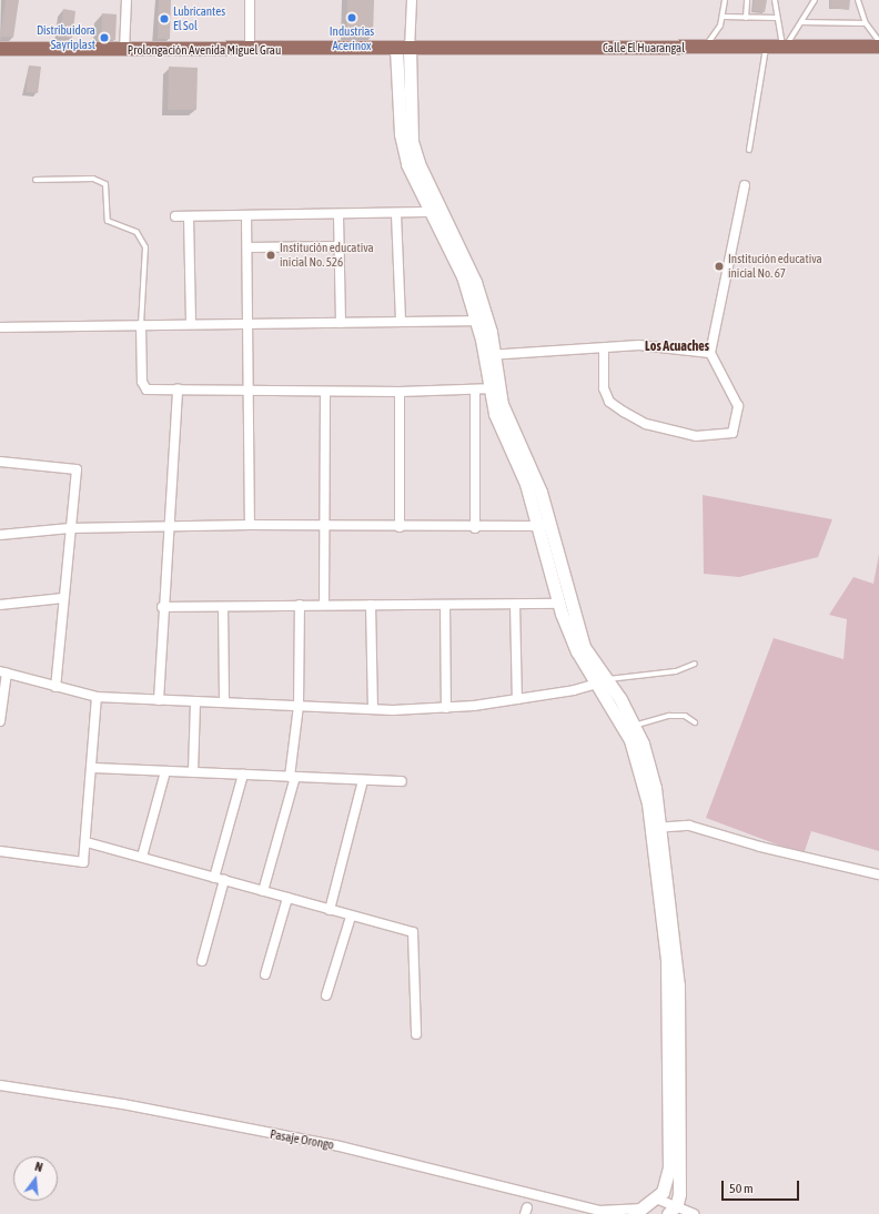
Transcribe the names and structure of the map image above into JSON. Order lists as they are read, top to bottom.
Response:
{
  "streets": {
    "main road": ["Calle El Huarangal", "Prolongación Avenida Miguel Grau"],
    "street": ["Pasaje Orongo"]
  },
  "crossings": [
    ["Calle El Huarangal", "Prolongación Avenida Miguel Grau"]
  ],
  "districts": ["Los Acuaches"],
  "places": [
    "Industrias Acerinox",
    "Lubricantes El Sol",
    "Distribuidora Sayriplast",
    "Institución educativa inicial No. 526",
    "Institución educativa inicial No. 67"
  ],
  "scale_bar": "50 m",
  "north": "top"
}
